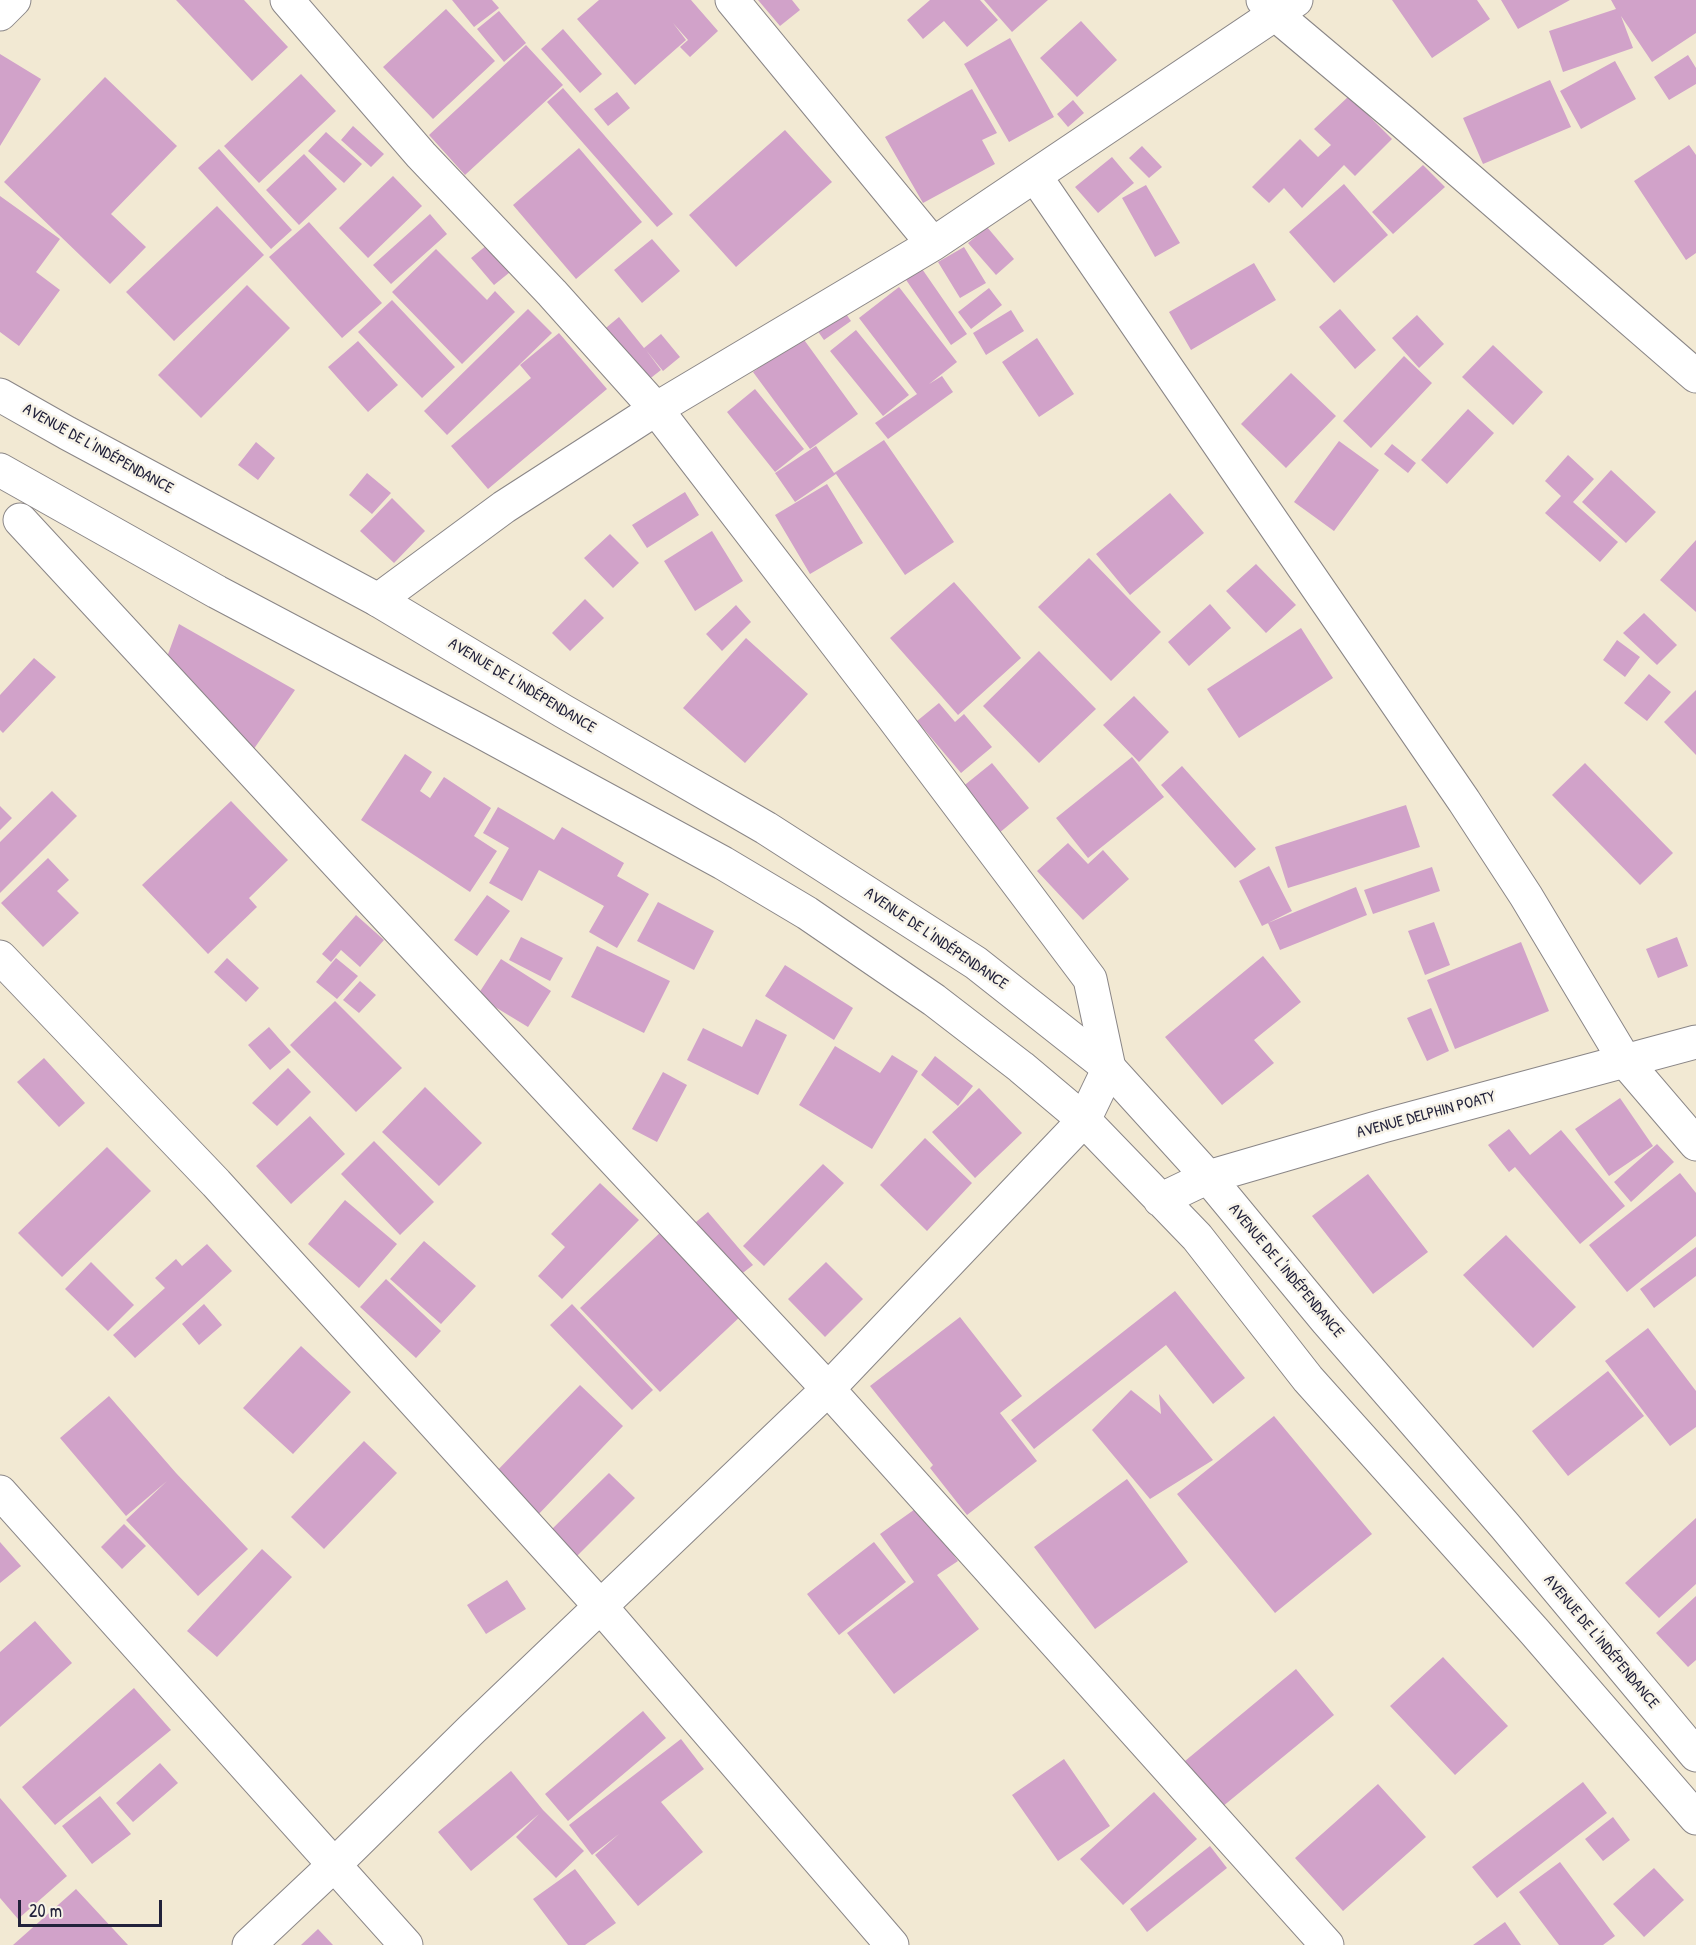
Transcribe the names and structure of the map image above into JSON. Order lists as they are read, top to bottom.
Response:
{
  "streets": {
    "street": ["AVENUE DE L'INDÉPENDANCE", "AVENUE DELPHIN POATY"]
  },
  "crossings": [
    ["AVENUE DE L'INDÉPENDANCE", "AVENUE DELPHIN POATY"]
  ],
  "scale_bar": "20 m"
}
